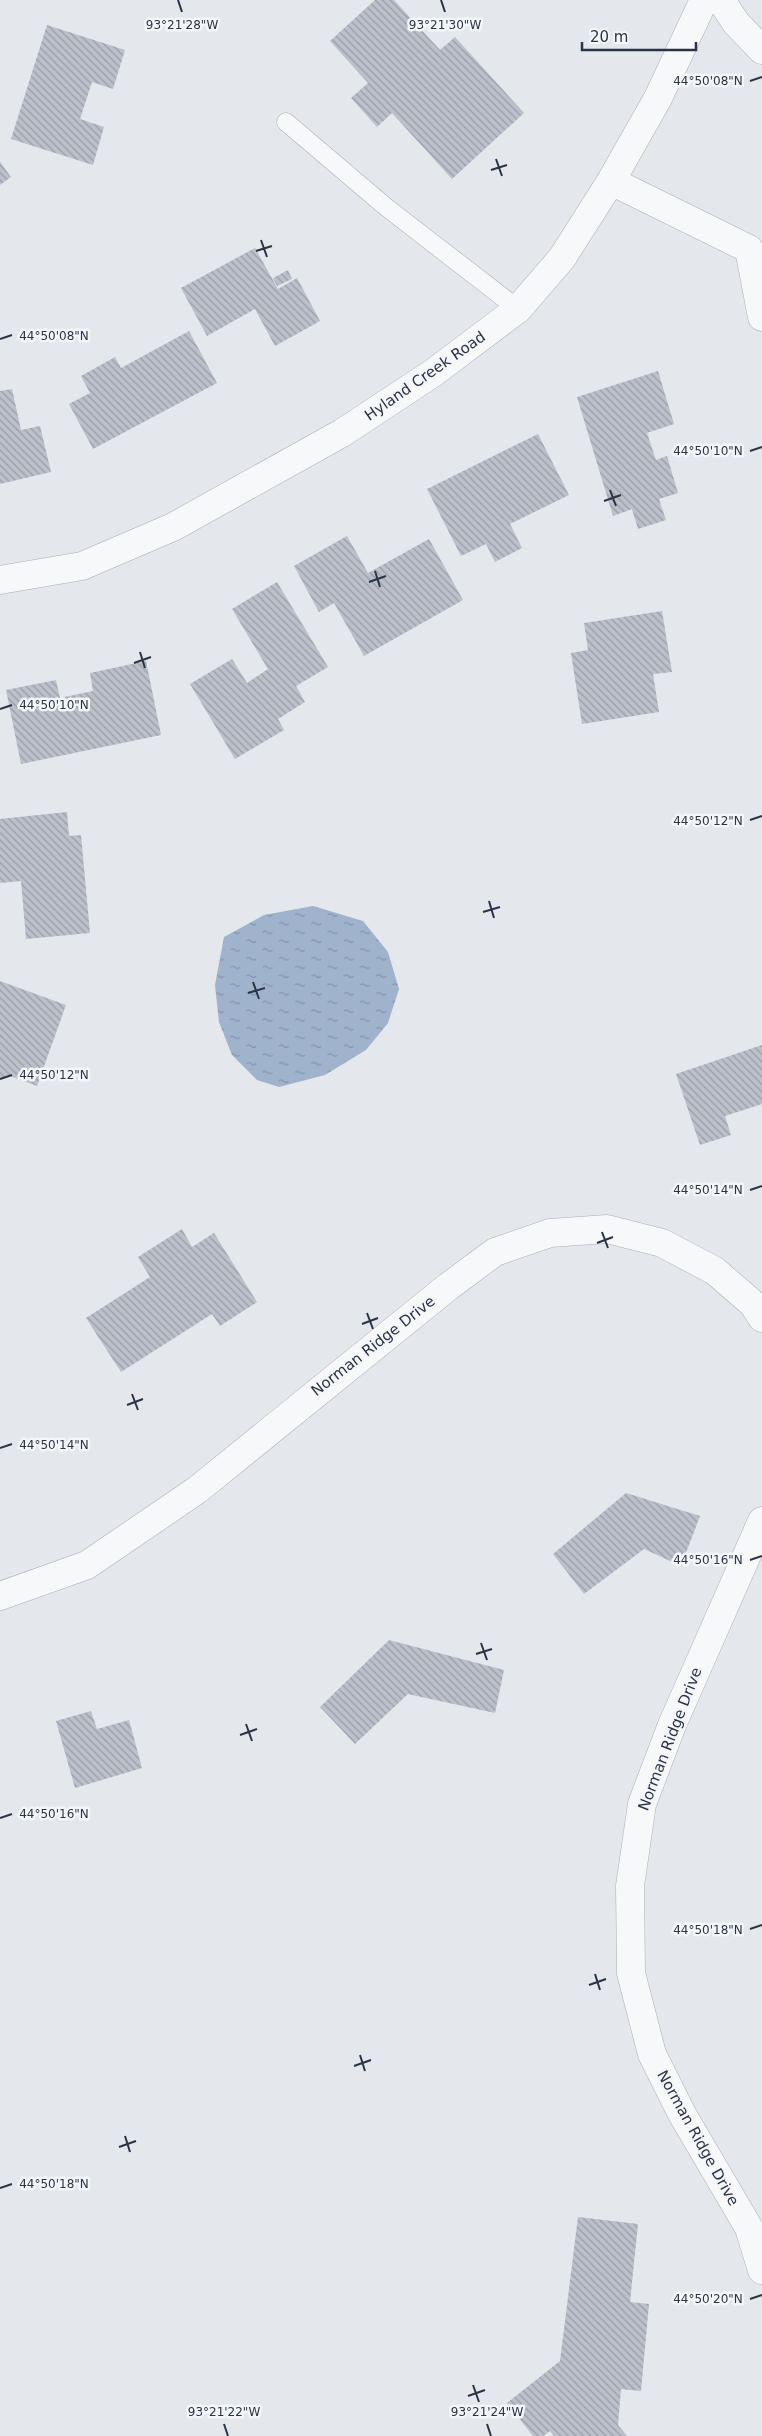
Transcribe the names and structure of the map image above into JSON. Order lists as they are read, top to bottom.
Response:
{
  "streets": {
    "street": ["Hyland Creek Road", "Norman Ridge Drive"]
  },
  "scale_bar": "20 m",
  "coordinates": [
    "93°21'28\"W",
    "93°21'30\"W",
    "44°50'08\"N",
    "44°50'10\"N",
    "44°50'12\"N",
    "44°50'14\"N",
    "44°50'16\"N",
    "44°50'18\"N",
    "44°50'20\"N",
    "93°21'22\"W",
    "93°21'24\"W"
  ]
}
